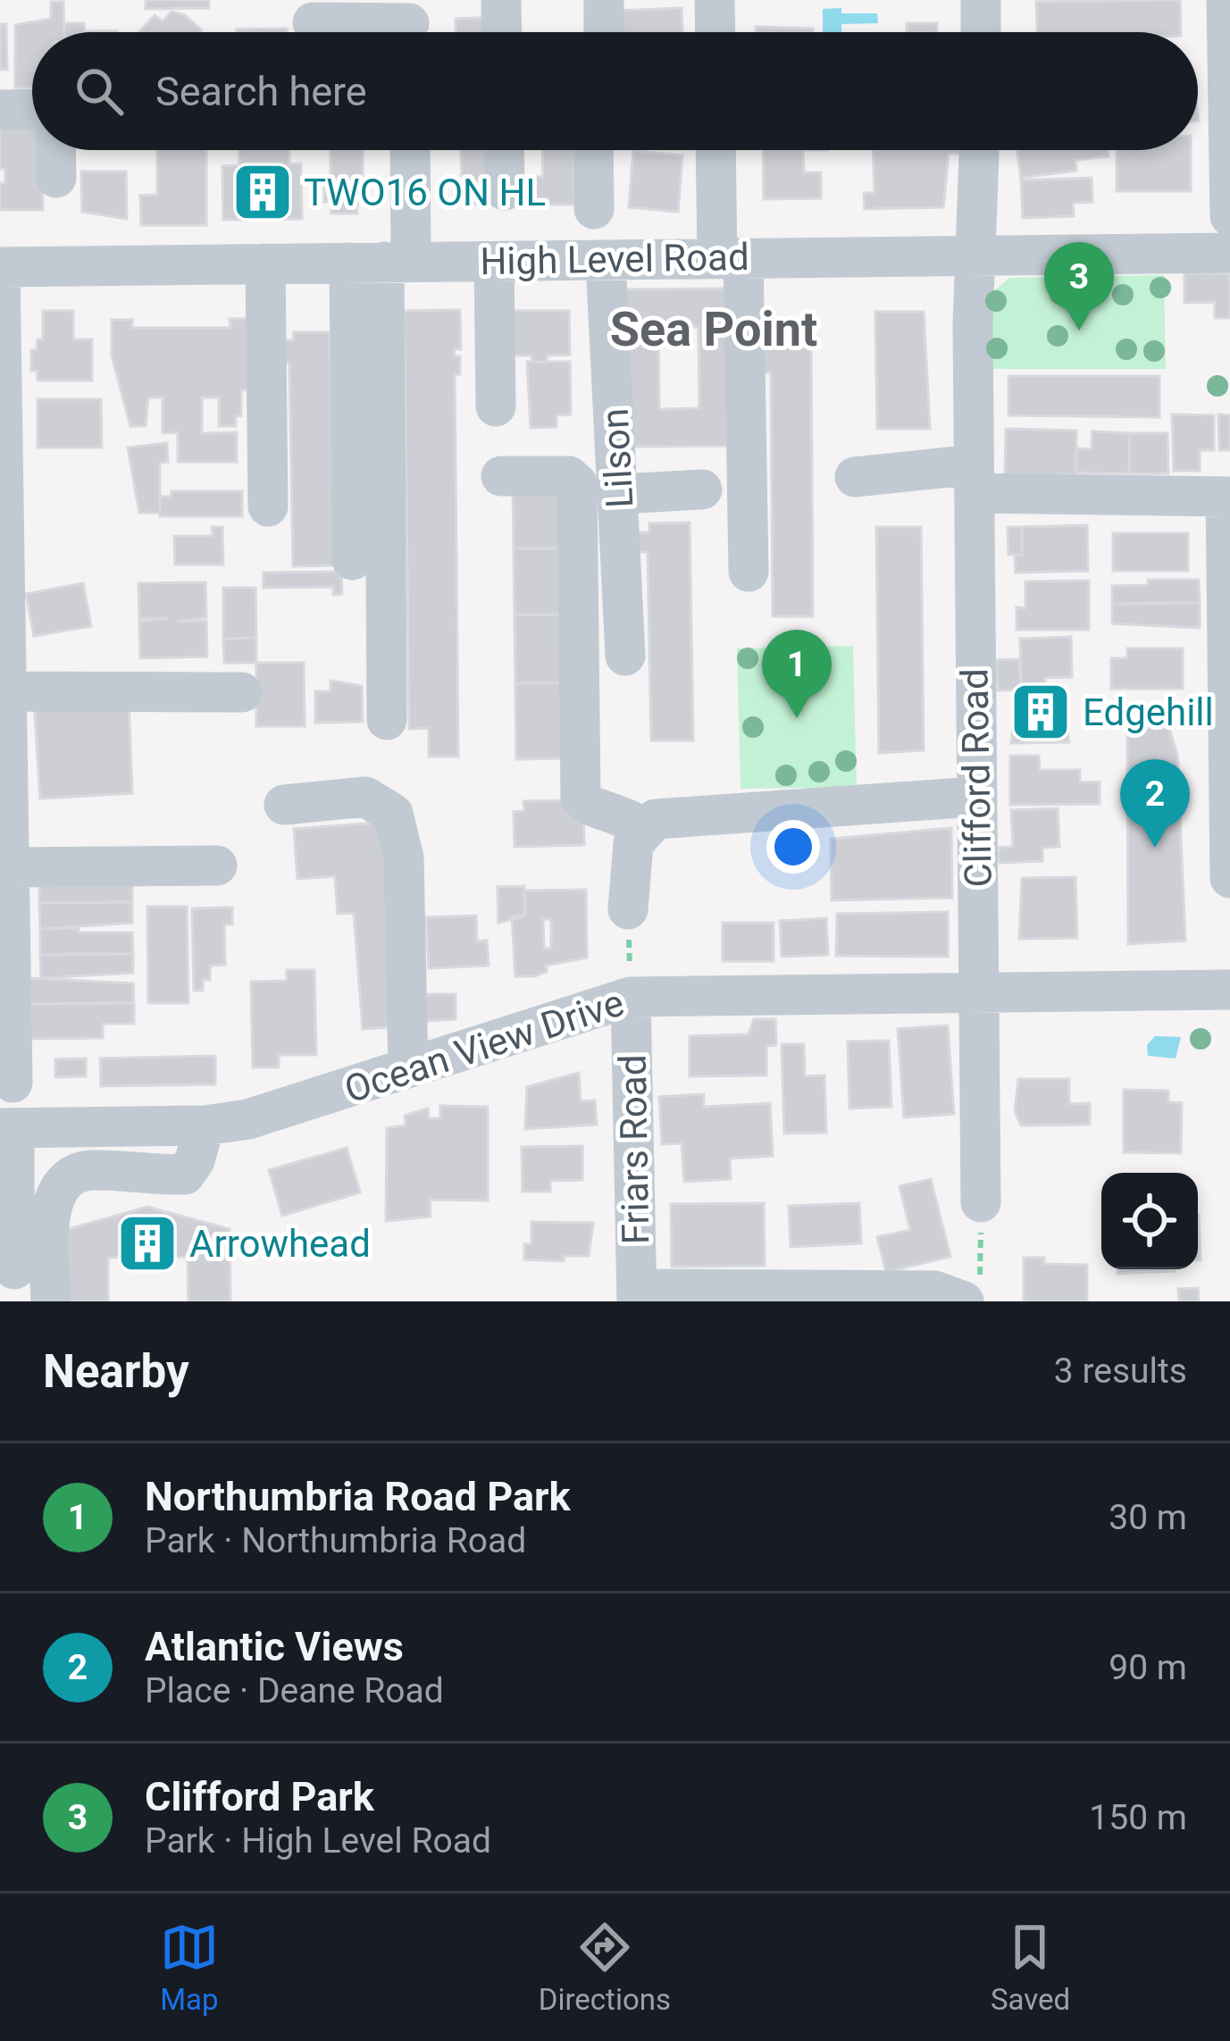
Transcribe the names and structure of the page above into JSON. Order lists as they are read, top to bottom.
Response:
{
  "streets": {
    "street": [
      "High Level Road",
      "Lilson",
      "Clifford Road",
      "Ocean View Drive",
      "Friars Road"
    ]
  },
  "crossings": [
    ["High Level Road", "Lilson"],
    ["High Level Road", "Clifford Road"],
    ["Clifford Road", "Ocean View Drive"],
    ["Ocean View Drive", "Friars Road"]
  ],
  "districts": ["Sea Point"],
  "places": {
    "building": ["TWO16 ON HL", "Edgehill", "Arrowhead"]
  },
  "page": {
    "search": "Search here",
    "pins": ["3", "1", "2"],
    "heading": ["Nearby", "3 results"],
    "list": [
      {
        "mark": "1",
        "name": "Northumbria Road Park",
        "note": "Park · Northumbria Road",
        "value": "30 m"
      },
      {
        "mark": "2",
        "name": "Atlantic Views",
        "note": "Place · Deane Road",
        "value": "90 m"
      },
      {
        "mark": "3",
        "name": "Clifford Park",
        "note": "Park · High Level Road",
        "value": "150 m"
      }
    ],
    "nav": ["Map", "Directions", "Saved"]
  }
}
